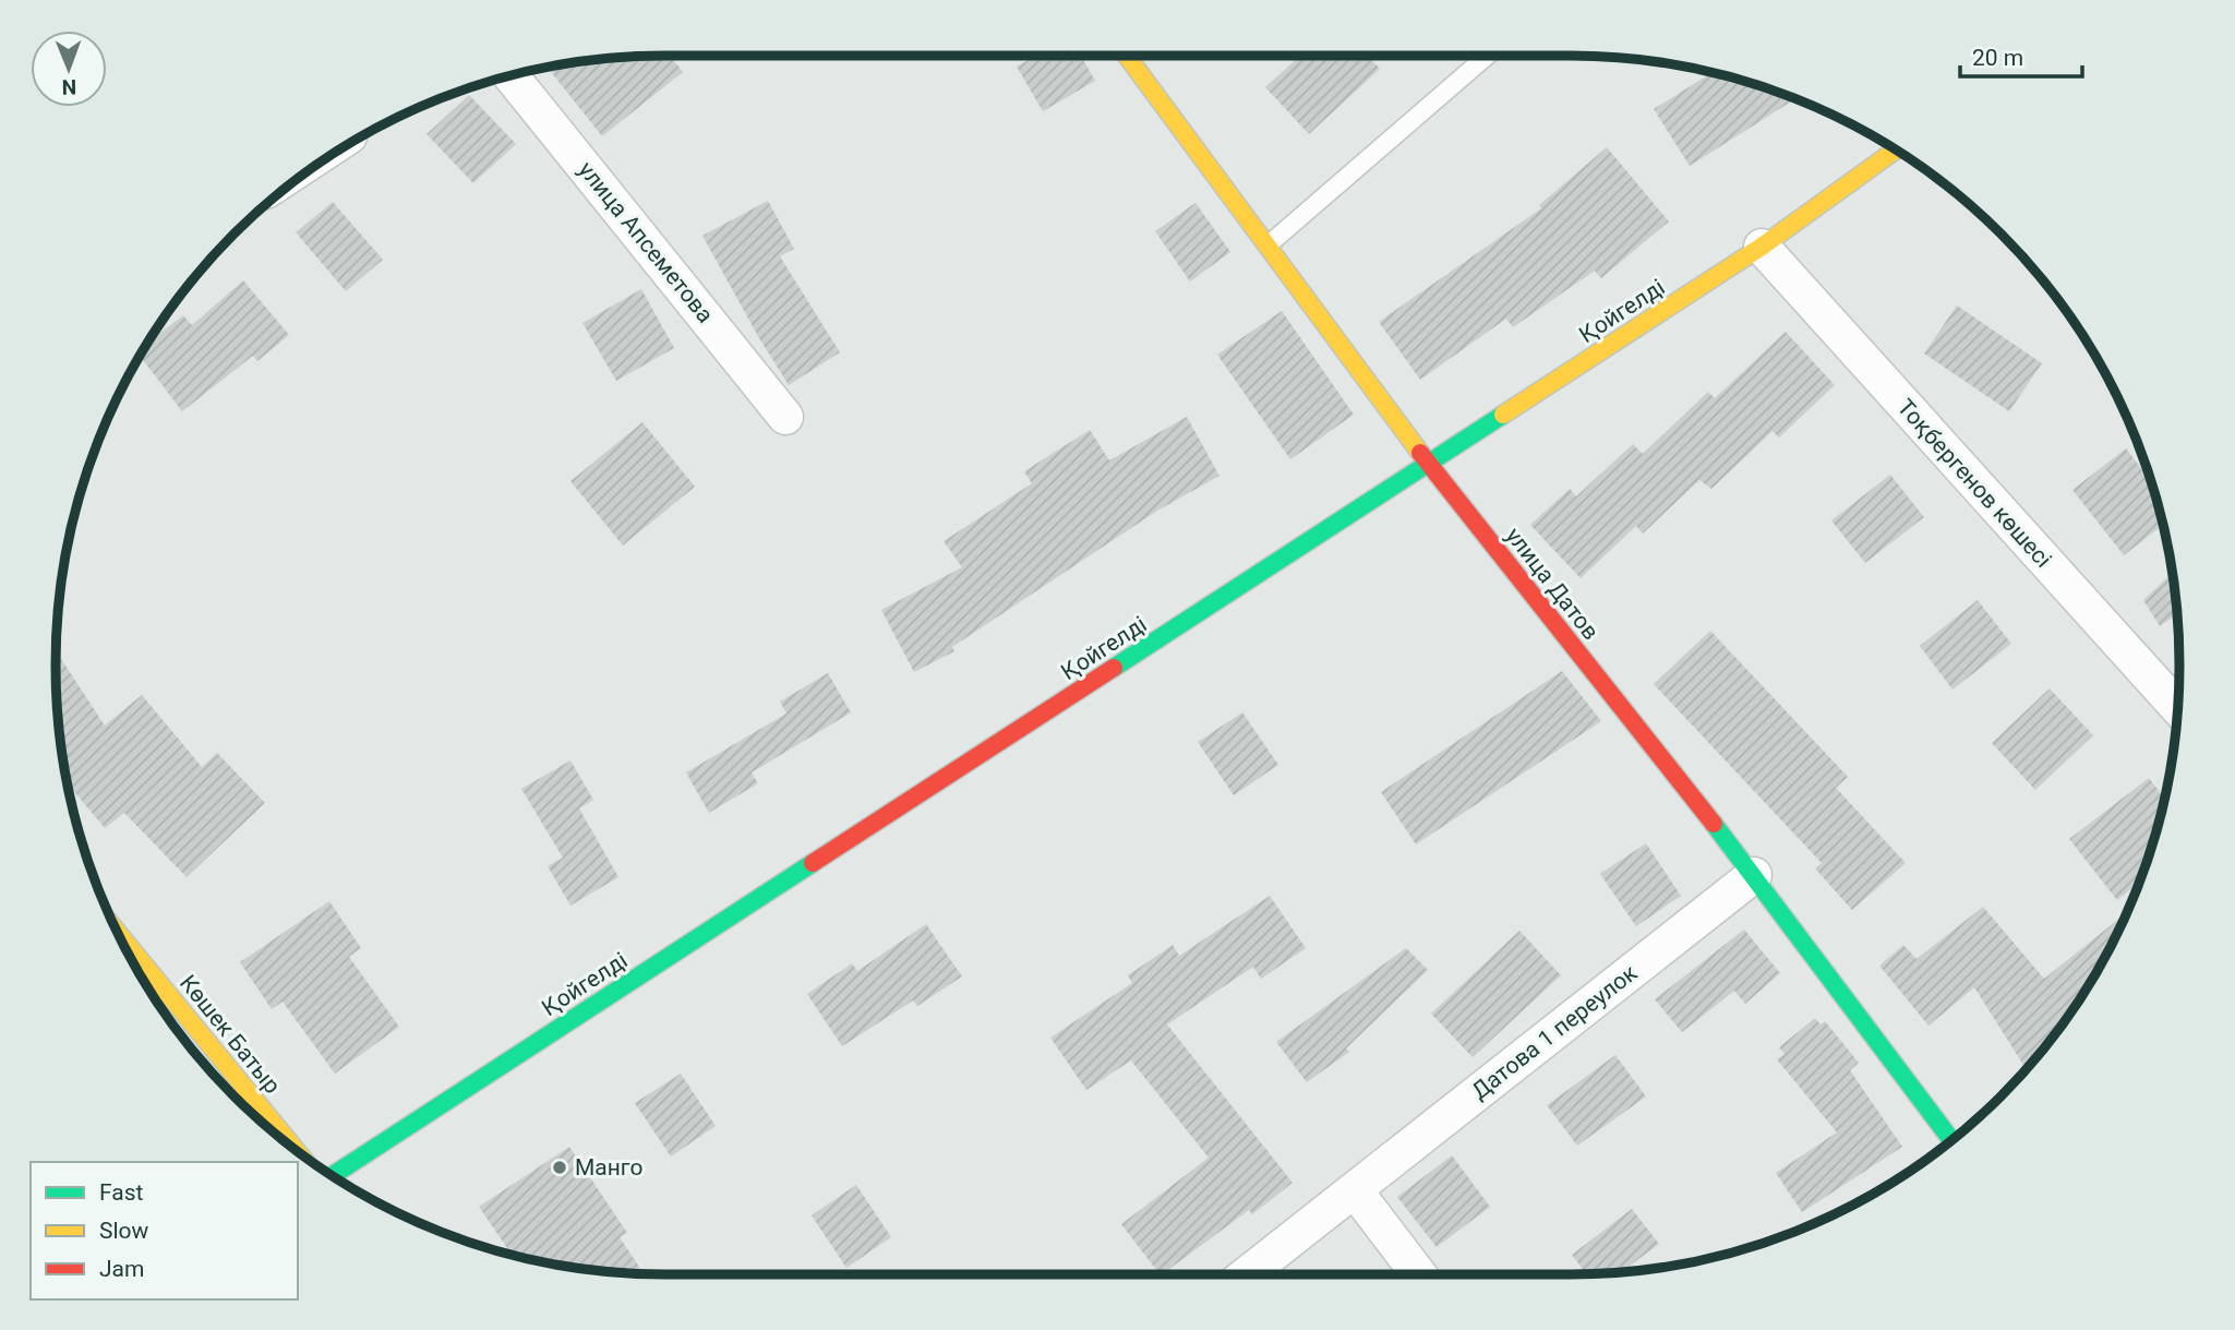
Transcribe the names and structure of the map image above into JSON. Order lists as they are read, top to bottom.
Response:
{
  "streets": {
    "street": [
      "улица Апсеметова",
      "Қойгелді",
      "Тоқбергенов көшесі",
      "улица Датов",
      "Датова 1 переулок",
      "Көшек Батыр"
    ]
  },
  "crossings": [
    ["Қойгелді", "Тоқбергенов көшесі"],
    ["Қойгелді", "улица Датов"],
    ["улица Датов", "Датова 1 переулок"]
  ],
  "places": ["Манго"],
  "legend": ["Fast", "Slow", "Jam"],
  "scale_bar": "20 m",
  "north": "bottom"
}
